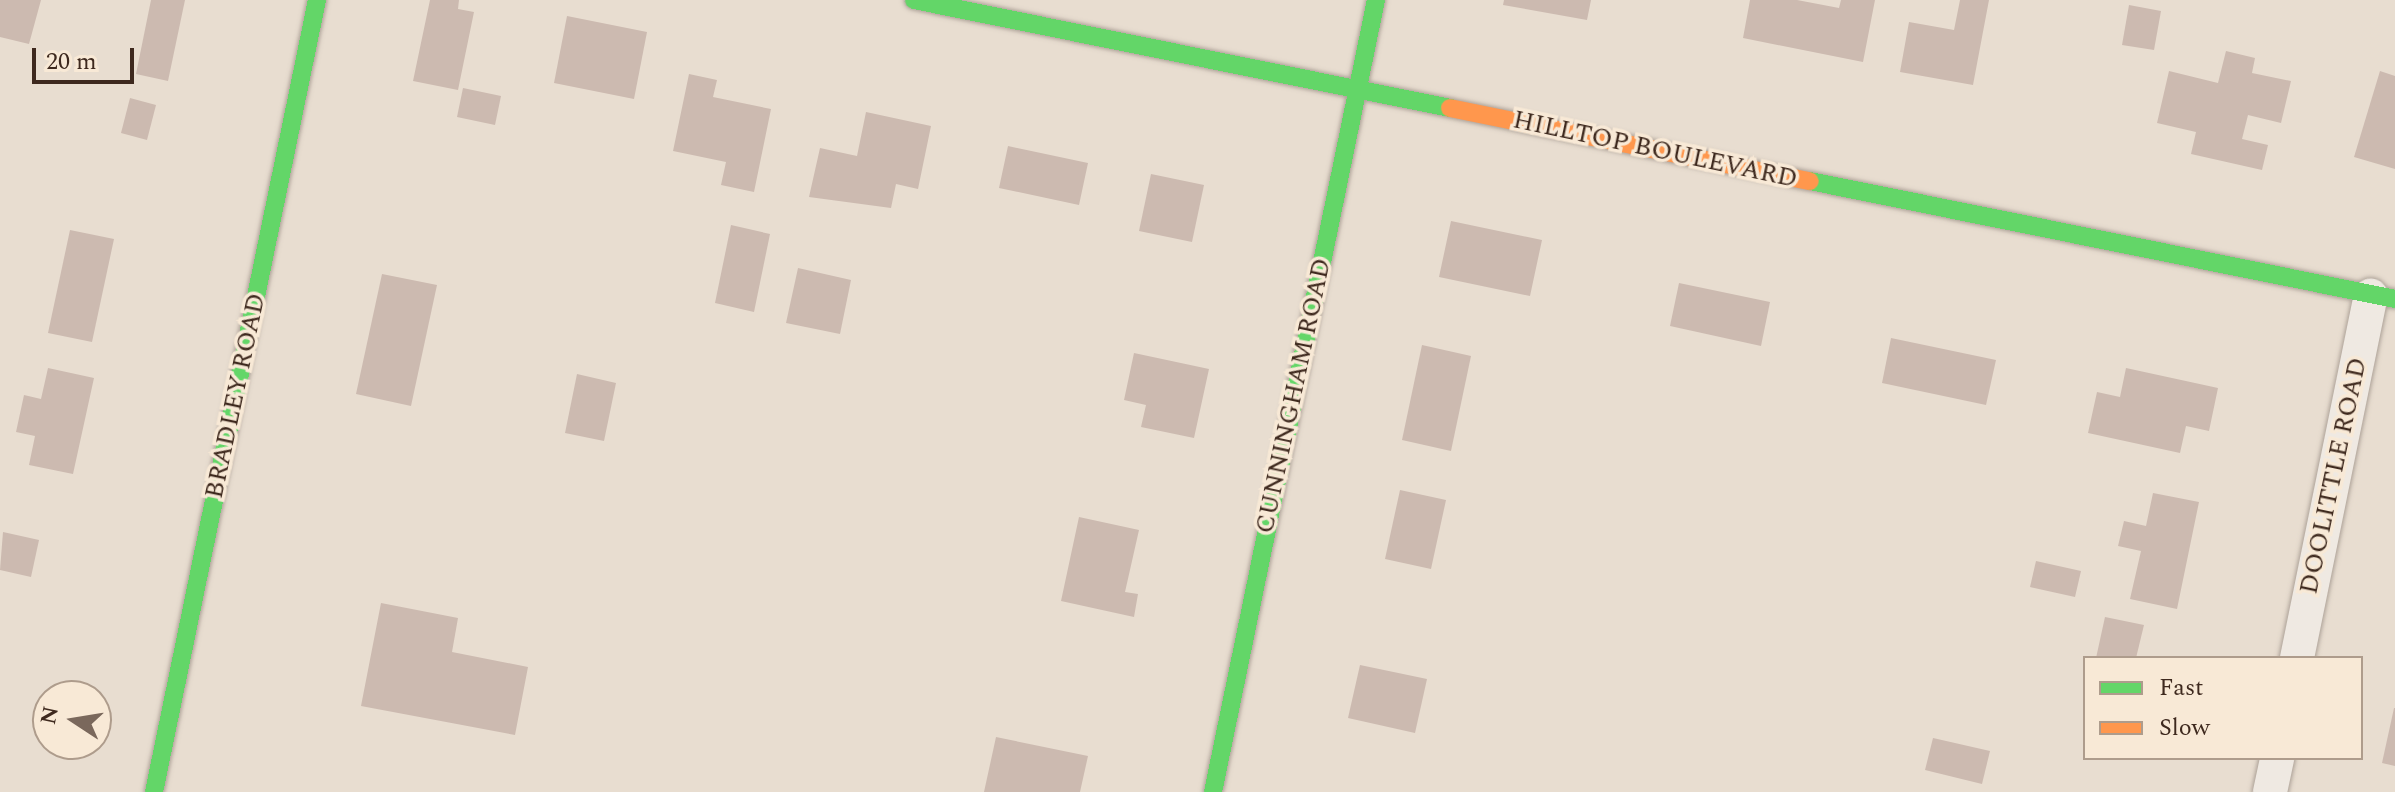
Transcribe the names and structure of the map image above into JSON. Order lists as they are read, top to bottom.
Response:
{
  "streets": {
    "street": [
      "HILLTOP BOULEVARD",
      "BRADLEY ROAD",
      "CUNNINGHAM ROAD",
      "DOOLITTLE ROAD"
    ]
  },
  "crossings": [
    ["HILLTOP BOULEVARD", "CUNNINGHAM ROAD"],
    ["HILLTOP BOULEVARD", "DOOLITTLE ROAD"]
  ],
  "legend": ["Fast", "Slow"],
  "scale_bar": "20 m",
  "north": "left"
}
